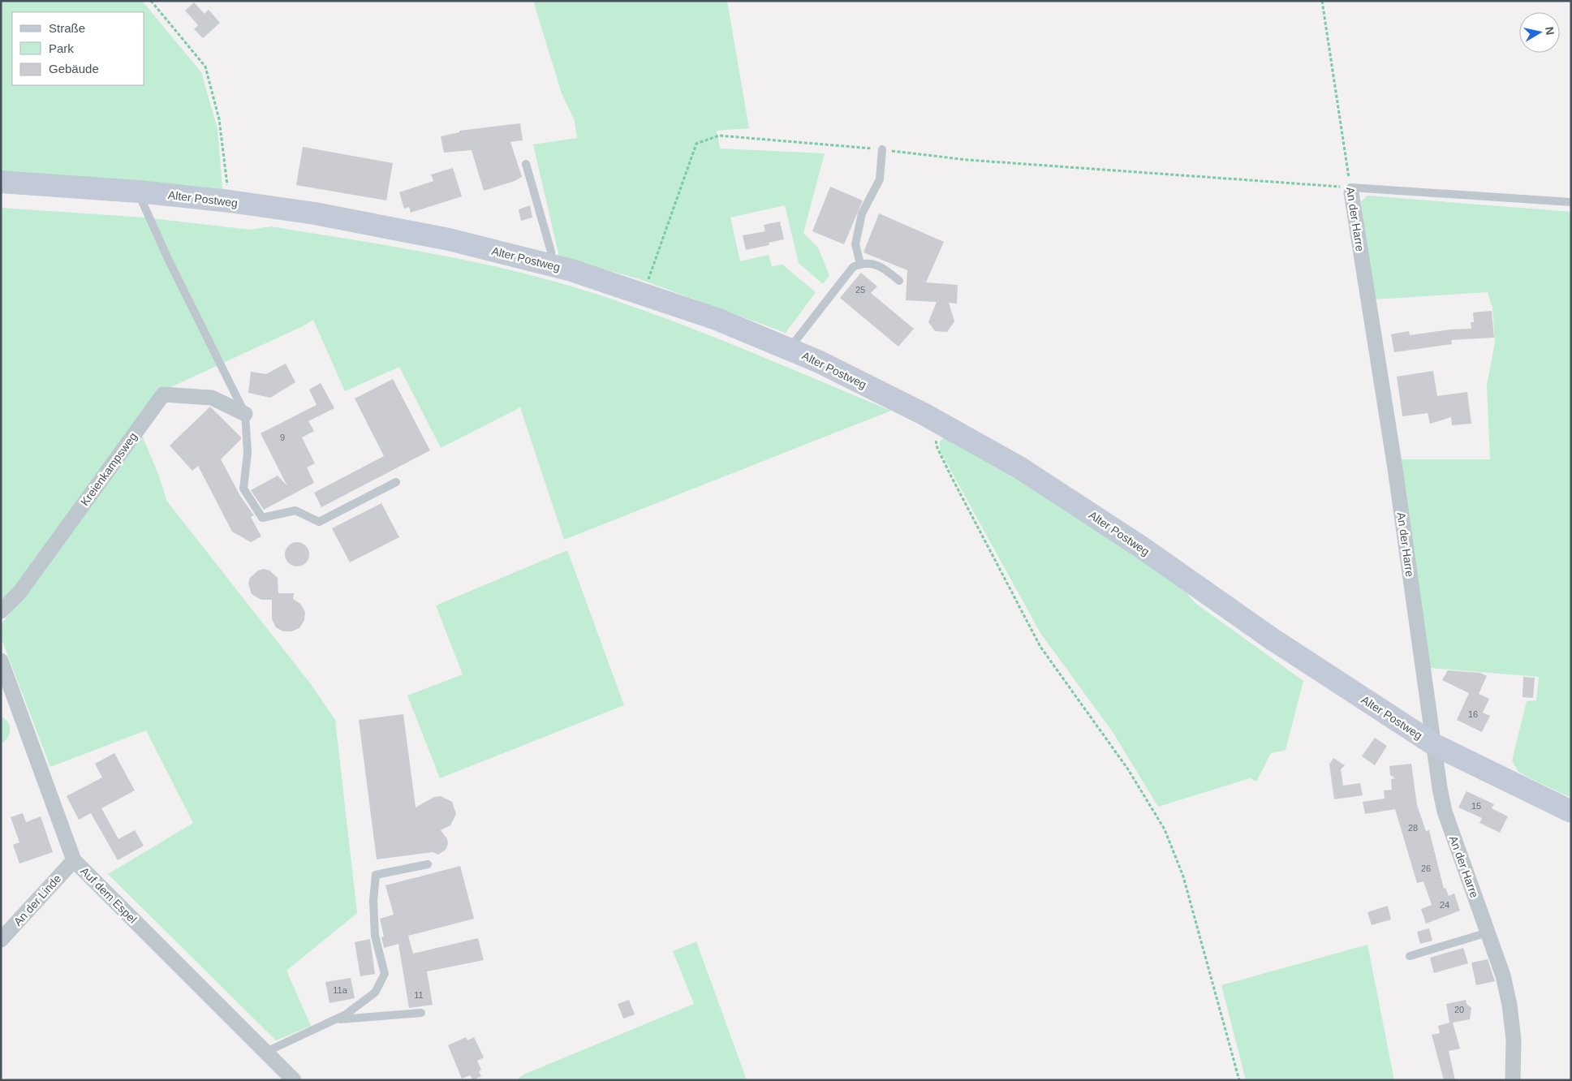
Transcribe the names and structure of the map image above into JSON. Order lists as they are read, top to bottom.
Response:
{
  "streets": {
    "main road": ["Alter Postweg"],
    "street": [
      "An der Harre",
      "Kreienkampsweg",
      "Auf dem Espel",
      "An der Linde"
    ]
  },
  "crossings": [
    ["Alter Postweg", "An der Harre"],
    ["Auf dem Espel", "An der Linde"]
  ],
  "house_numbers": [
    "25",
    "9",
    "16",
    "15",
    "28",
    "26",
    "24",
    "11a",
    "11",
    "20"
  ],
  "legend": ["Straße", "Park", "Gebäude"],
  "north": "right"
}
